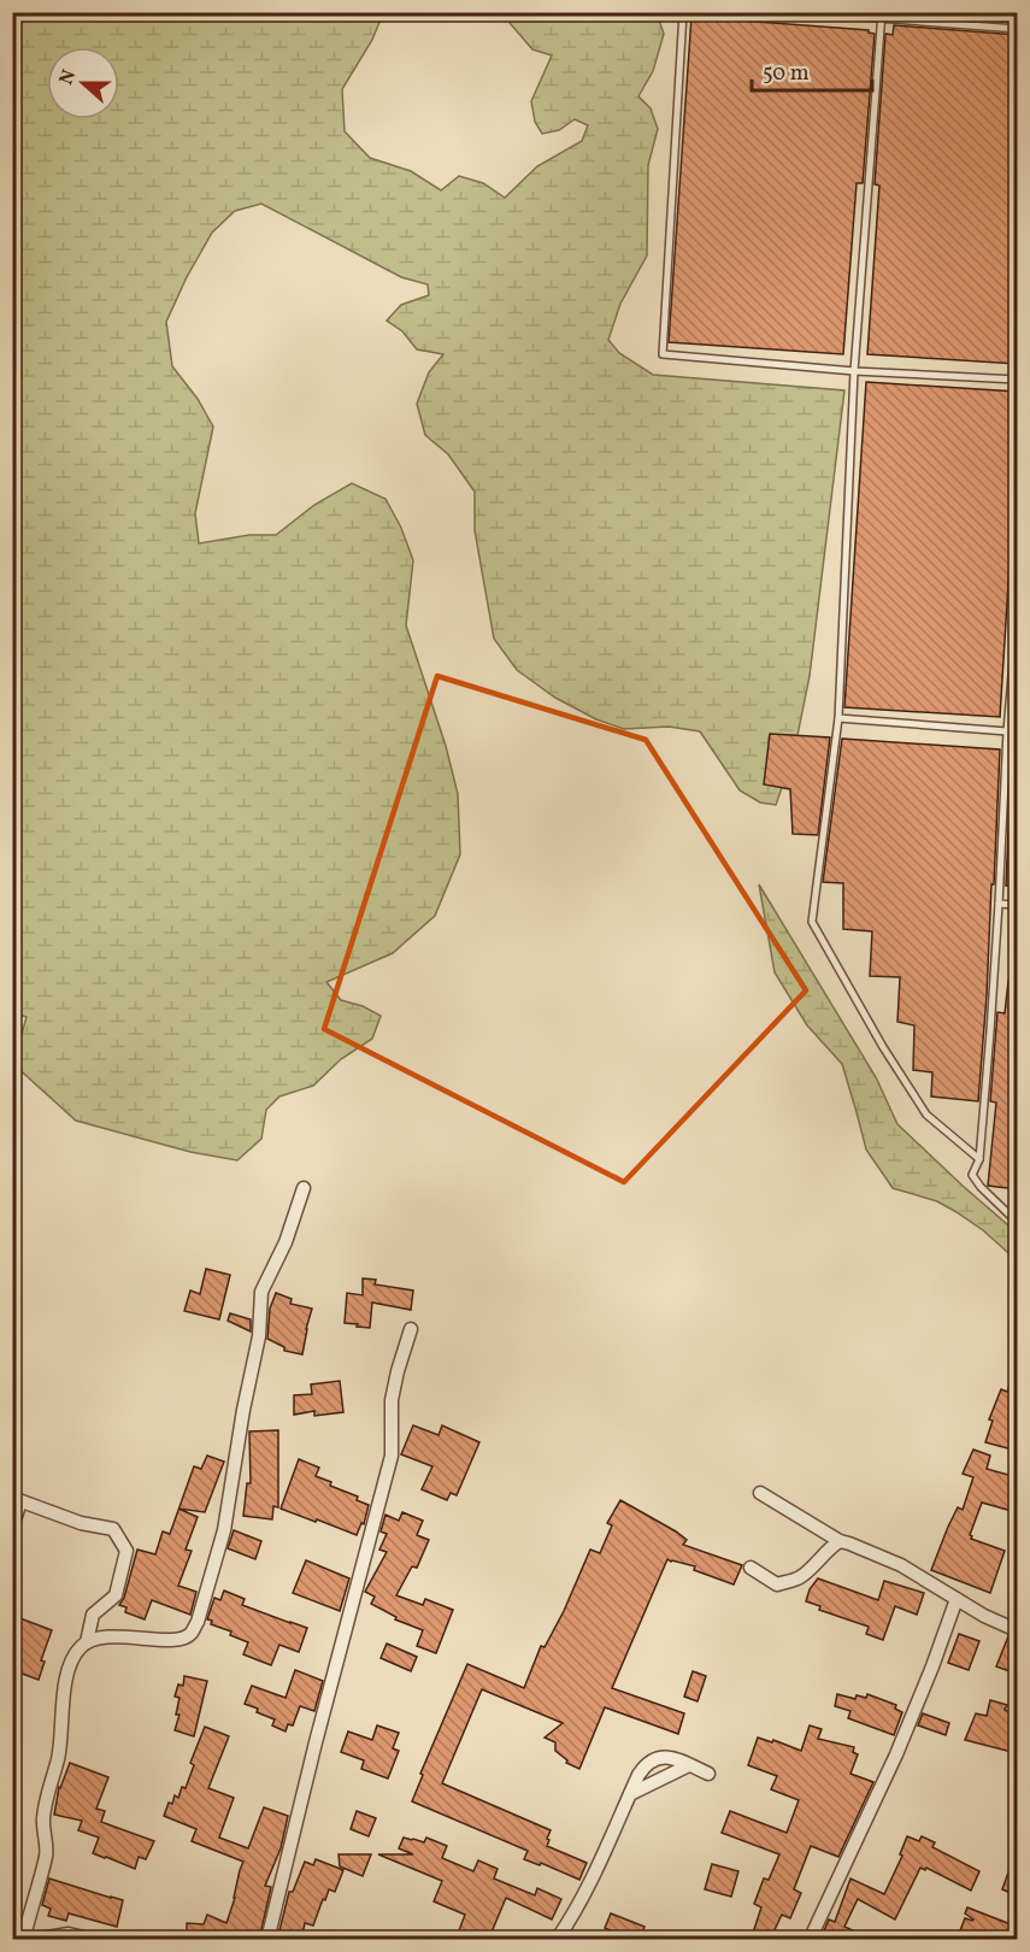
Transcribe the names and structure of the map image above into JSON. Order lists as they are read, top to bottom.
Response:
{
  "scale_bar": "50 m",
  "north": "left"
}
